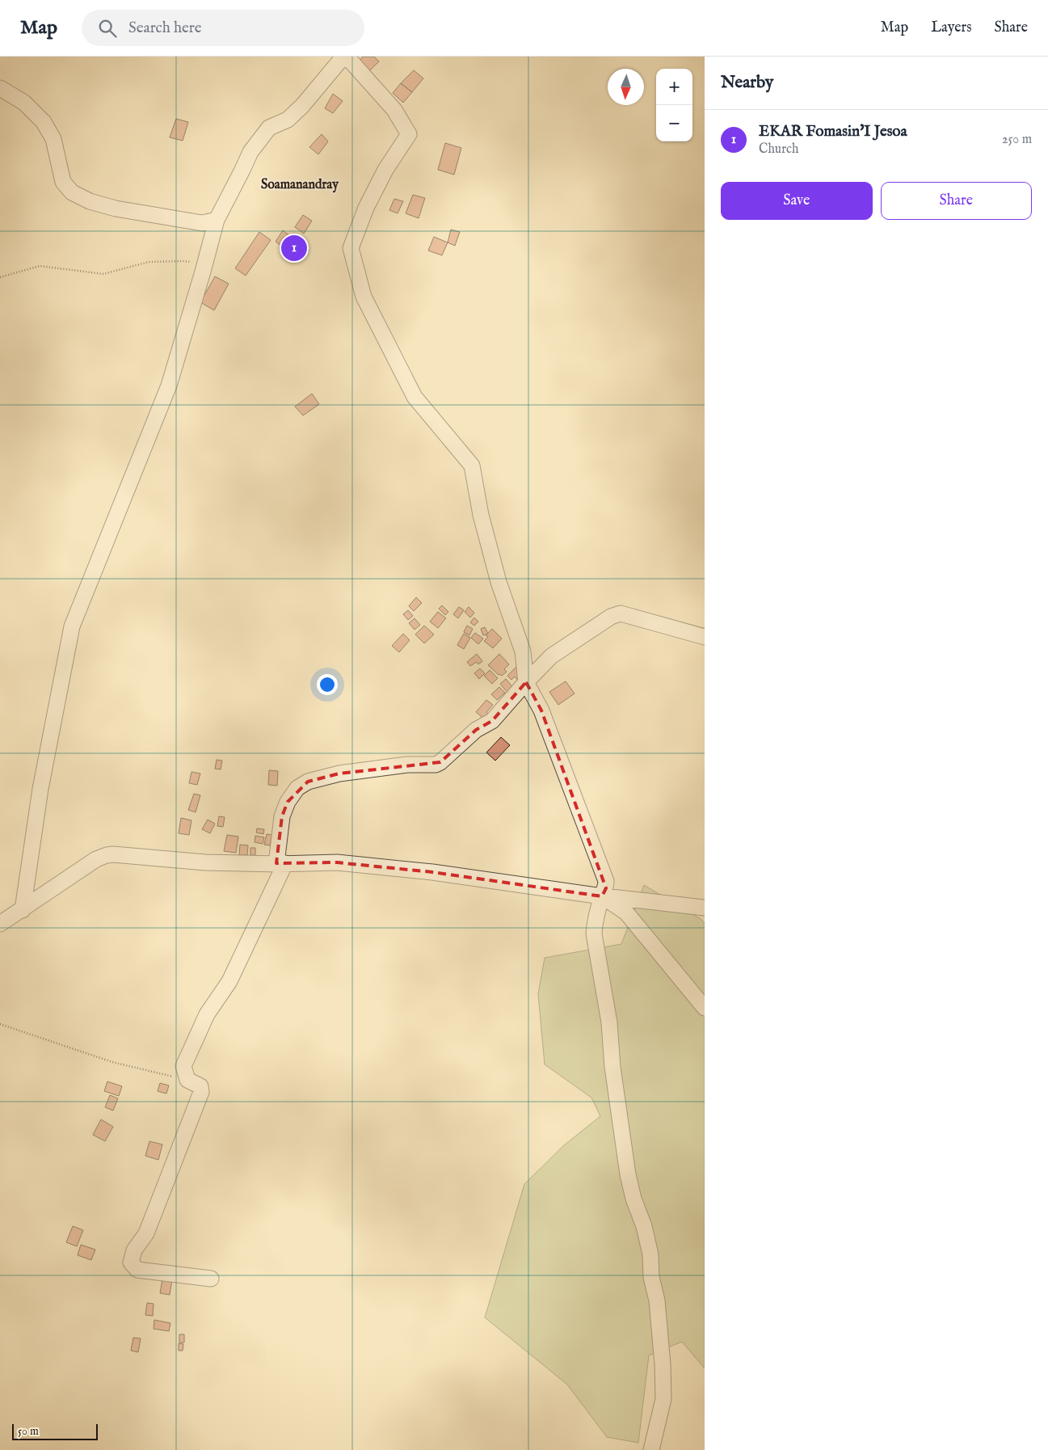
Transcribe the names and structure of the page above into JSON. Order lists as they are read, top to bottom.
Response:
{
  "districts": ["Soamanandray"],
  "scale_bar": "50 m",
  "north": "bottom",
  "page": {
    "header": "Map",
    "search": "Search here",
    "nav": ["Map", "Layers", "Share"],
    "heading": "Nearby",
    "map_buttons": ["+", "−"],
    "list": [
      {
        "mark": "1",
        "name": "EKAR Fomasin'I Jesoa",
        "note": "Church",
        "value": "250 m"
      }
    ],
    "buttons": ["Save", "Share"],
    "pins": "1",
    "scale": "50 m"
  }
}
